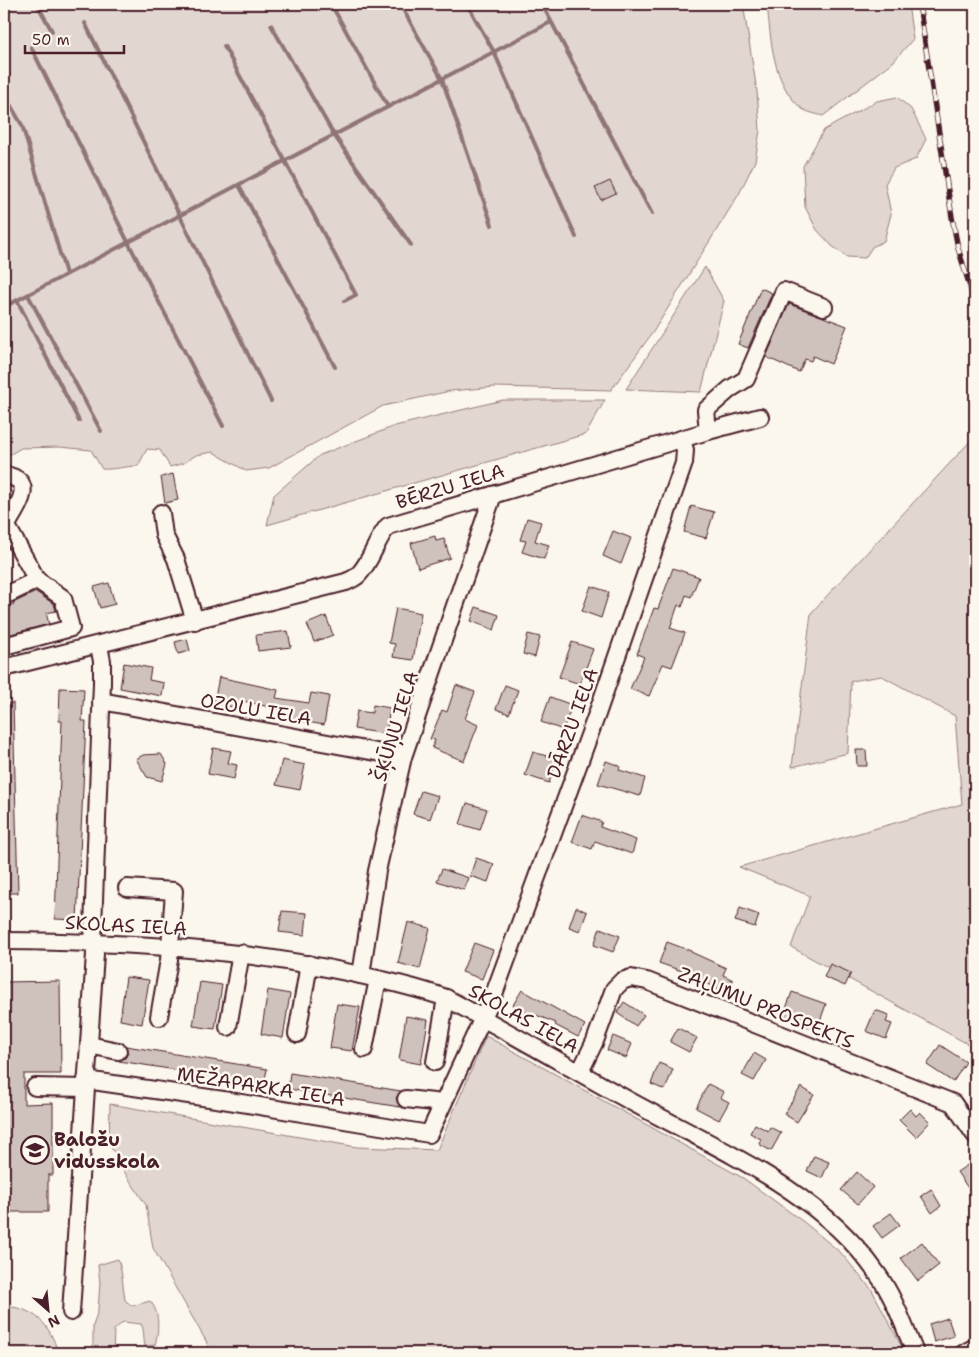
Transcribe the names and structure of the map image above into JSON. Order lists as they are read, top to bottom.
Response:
{
  "streets": {
    "street": [
      "BĒRZU IELA",
      "OZOLU IELA",
      "DĀRZU IELA",
      "ŠĶŪŅU IELA",
      "SKOLAS IELA",
      "ZAĻUMU PROSPEKTS",
      "MEŽAPARKA IELA"
    ]
  },
  "crossings": [
    ["BĒRZU IELA", "DĀRZU IELA"],
    ["BĒRZU IELA", "ŠĶŪŅU IELA"],
    ["OZOLU IELA", "ŠĶŪŅU IELA"],
    ["DĀRZU IELA", "SKOLAS IELA"],
    ["DĀRZU IELA", "MEŽAPARKA IELA"],
    ["ŠĶŪŅU IELA", "SKOLAS IELA"],
    ["SKOLAS IELA", "ZAĻUMU PROSPEKTS"]
  ],
  "places": {
    "school or university": ["Baložu vidusskola"]
  },
  "scale_bar": "50 m",
  "north": "bottom right"
}
